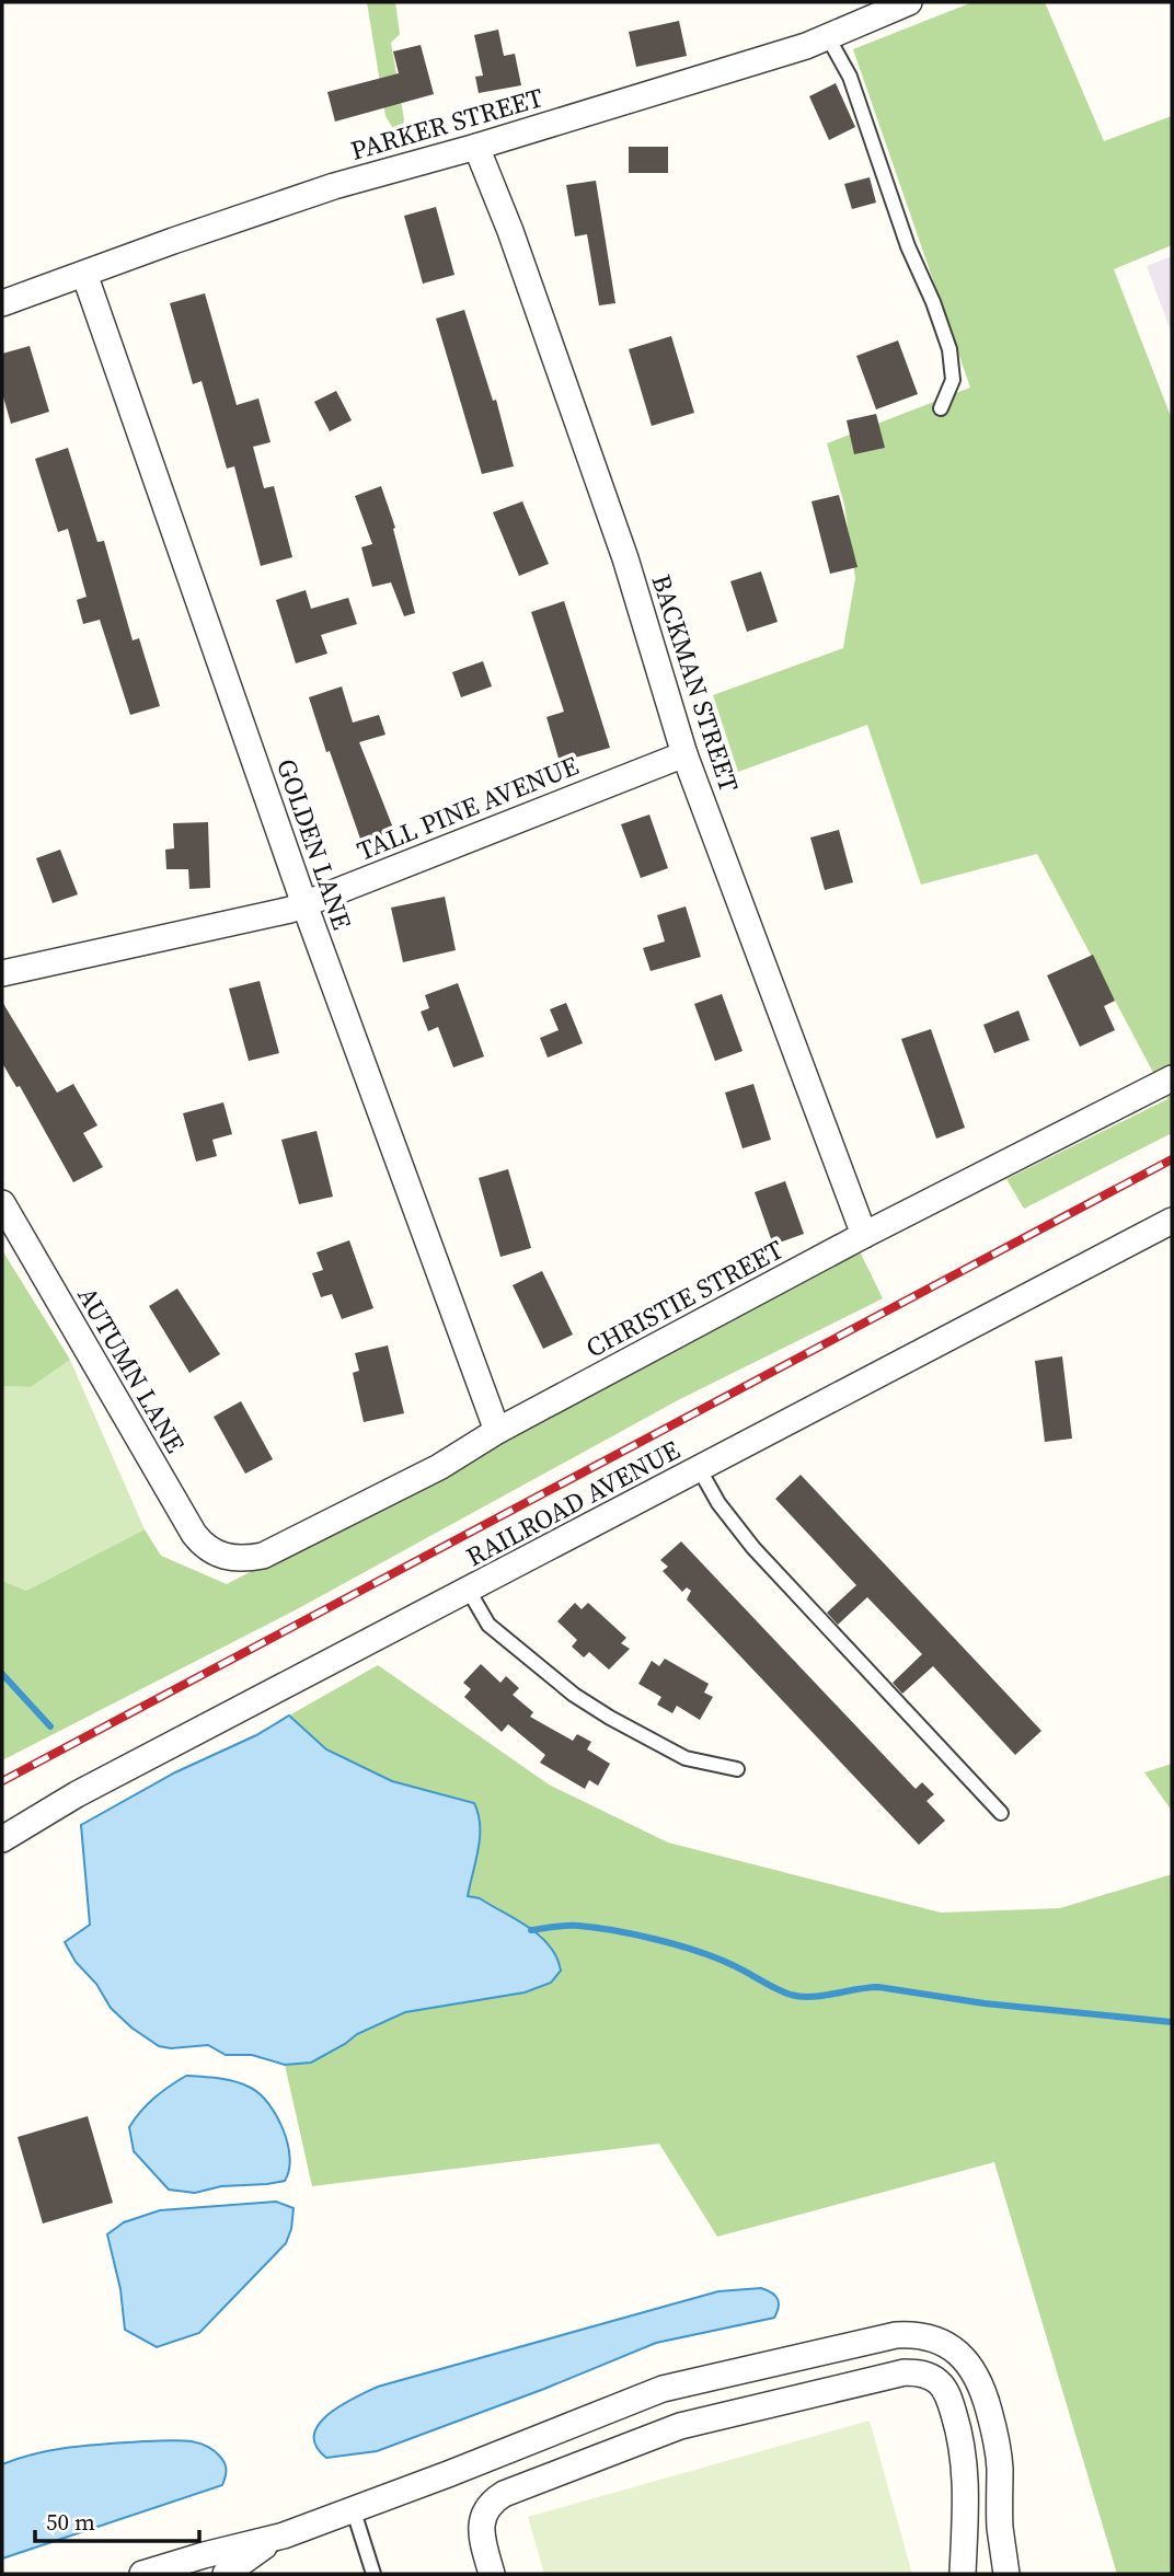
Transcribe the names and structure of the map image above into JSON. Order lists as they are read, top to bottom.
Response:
{
  "streets": {
    "street": [
      "PARKER STREET",
      "BACKMAN STREET",
      "TALL PINE AVENUE",
      "GOLDEN LANE",
      "CHRISTIE STREET",
      "AUTUMN LANE",
      "RAILROAD AVENUE"
    ]
  },
  "crossings": [
    ["PARKER STREET", "BACKMAN STREET"],
    ["PARKER STREET", "GOLDEN LANE"],
    ["BACKMAN STREET", "TALL PINE AVENUE"],
    ["BACKMAN STREET", "CHRISTIE STREET"],
    ["TALL PINE AVENUE", "GOLDEN LANE"],
    ["GOLDEN LANE", "CHRISTIE STREET"],
    ["CHRISTIE STREET", "AUTUMN LANE"]
  ],
  "scale_bar": "50 m"
}
